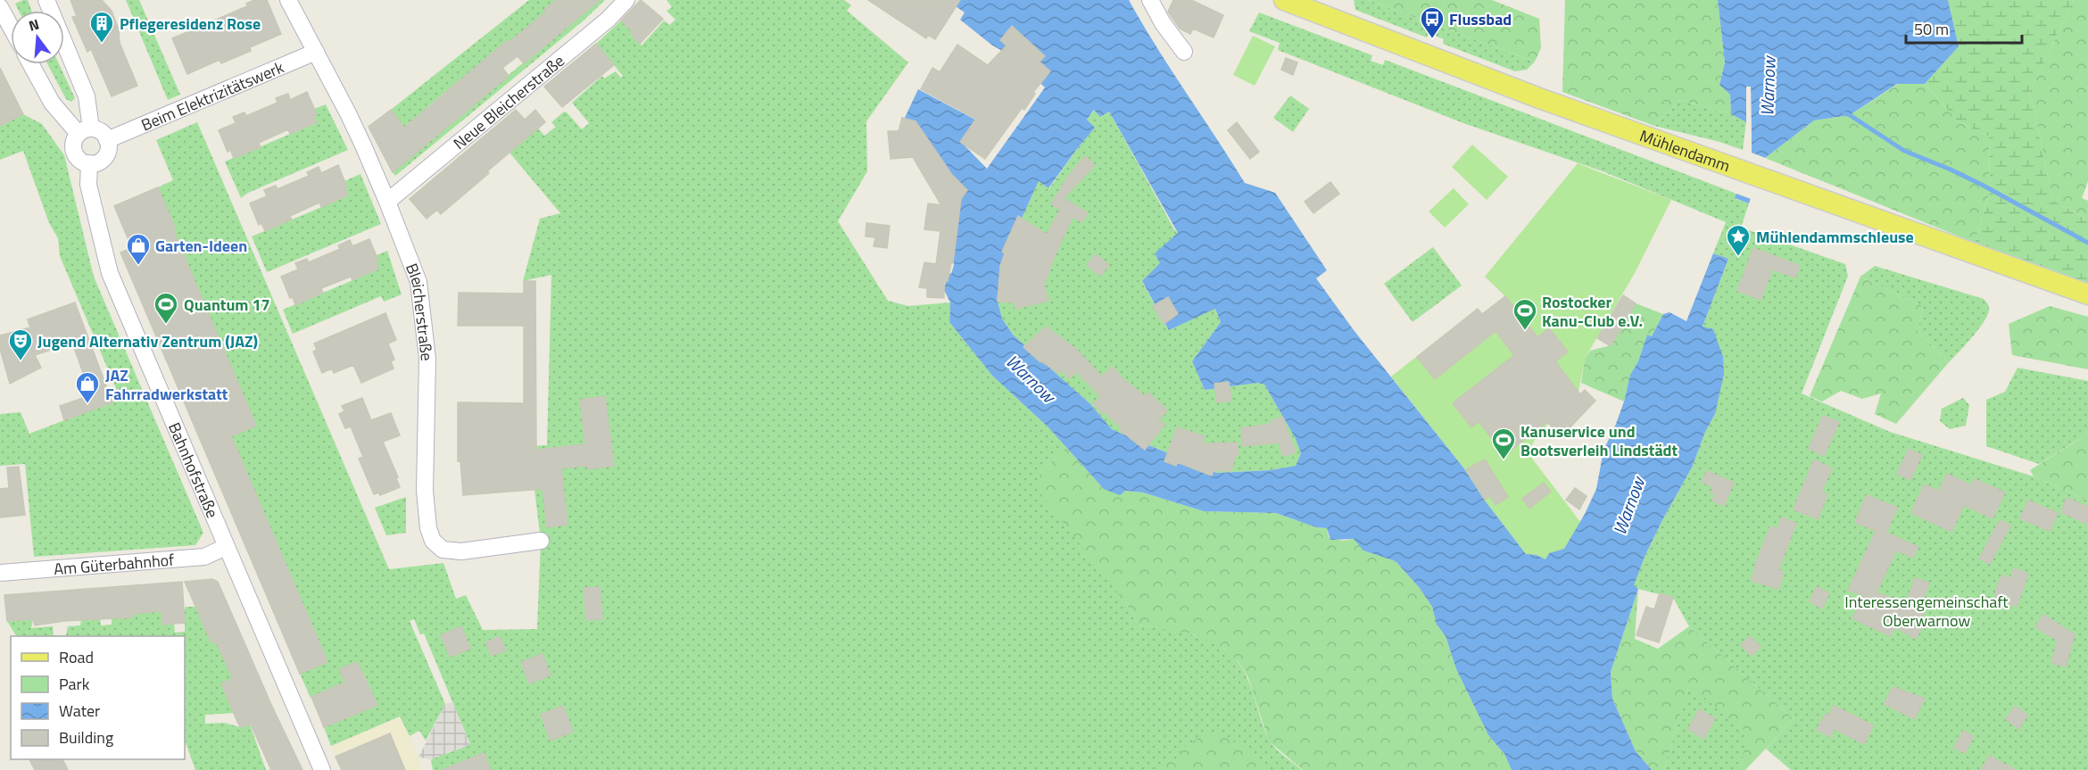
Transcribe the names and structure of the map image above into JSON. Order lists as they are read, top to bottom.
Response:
{
  "streets": {
    "main road": ["Mühlendamm"],
    "street": [
      "Beim Elektrizitätswerk",
      "Neue Bleicherstraße",
      "Bleicherstraße",
      "Bahnhofstraße",
      "Am Güterbahnhof"
    ]
  },
  "crossings": [
    ["Beim Elektrizitätswerk", "Bleicherstraße"],
    ["Beim Elektrizitätswerk", "Bahnhofstraße"],
    ["Neue Bleicherstraße", "Bleicherstraße"],
    ["Bahnhofstraße", "Am Güterbahnhof"]
  ],
  "water": ["Warnow"],
  "parks": ["Interessengemeinschaft Oberwarnow"],
  "places": {
    "bus stop": ["Flussbad"],
    "building": ["Pflegeresidenz Rose"],
    "place": ["Mühlendammschleuse"],
    "shop": ["Garten-Ideen", "JAZ Fahrradwerkstatt"],
    "sports": ["Quantum 17", "Rostocker Kanu-Club e.V.", "Kanuservice und Bootsverleih Lindstädt"],
    "theatre": ["Jugend Alternativ Zentrum (JAZ)"]
  },
  "legend": [
    "Road",
    "Park",
    "Water",
    "Building"
  ],
  "scale_bar": "50 m",
  "north": "top"
}
